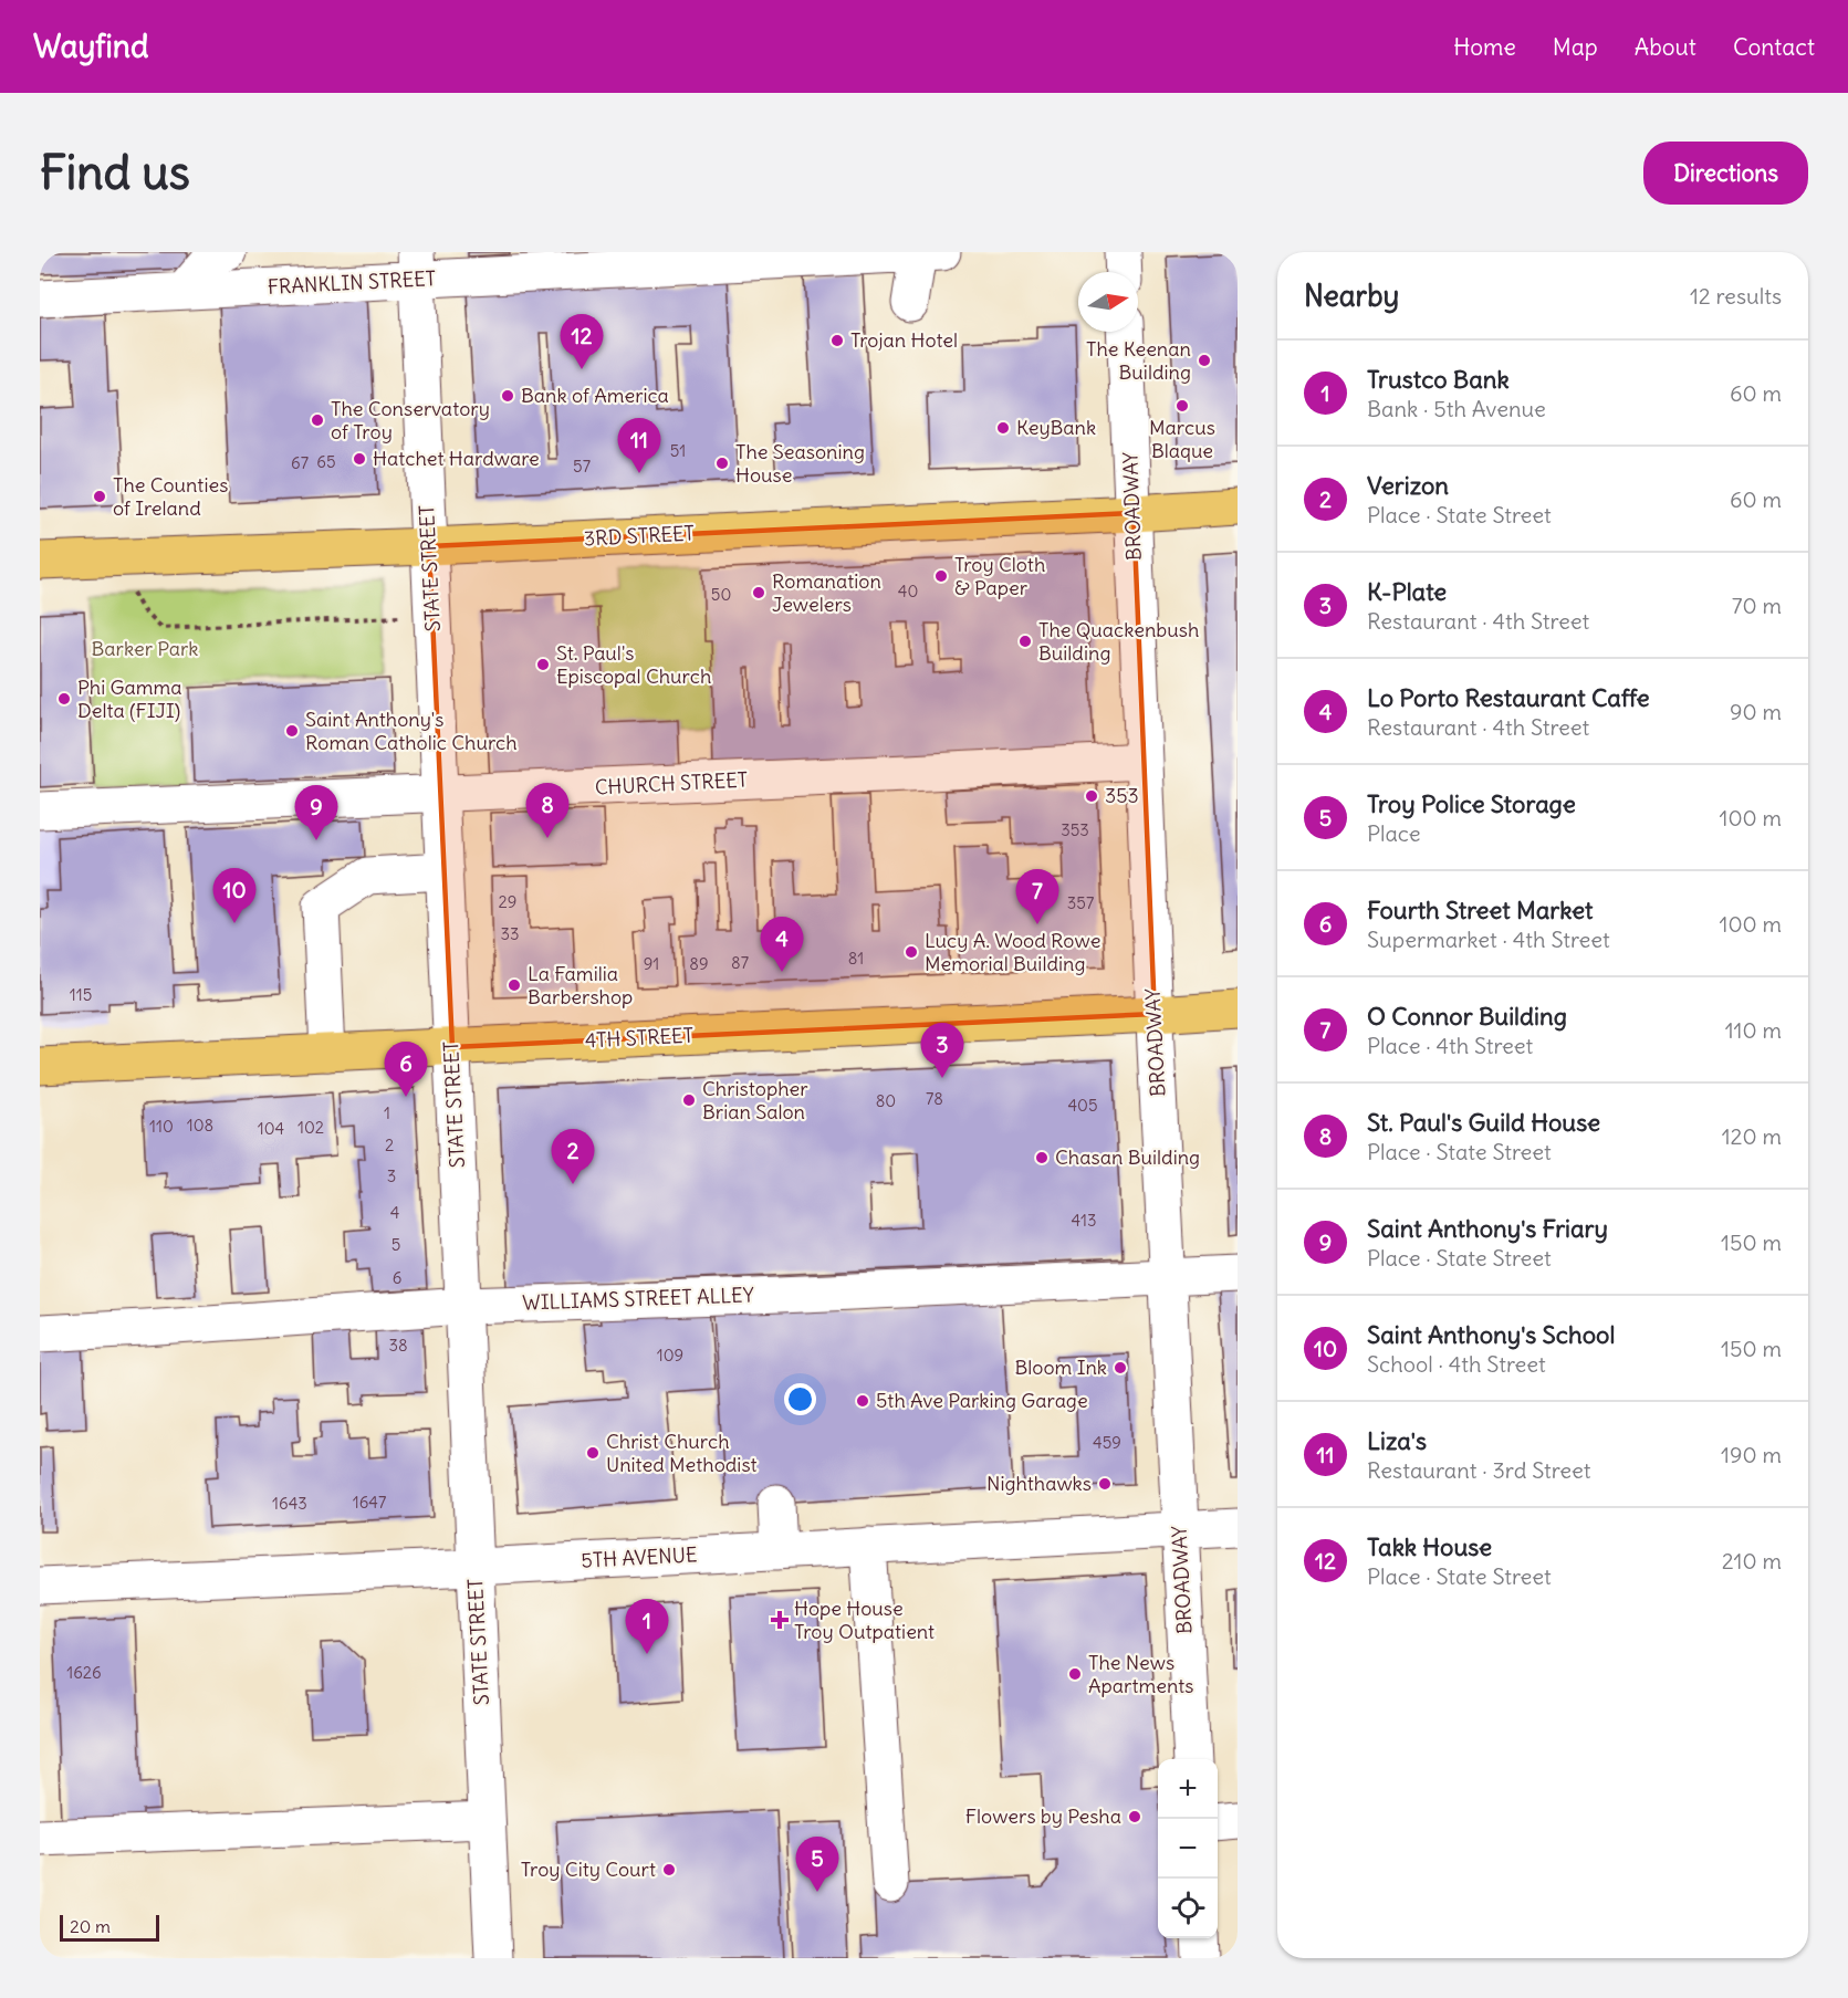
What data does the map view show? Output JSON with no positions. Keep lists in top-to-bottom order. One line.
{"streets":{"main road":["3RD STREET","4TH STREET"],"street":["FRANKLIN STREET","BROADWAY","STATE STREET","CHURCH STREET","WILLIAMS STREET ALLEY","5TH AVENUE"]},"crossings":[["FRANKLIN STREET","STATE STREET"],["BROADWAY","3RD STREET"],["BROADWAY","CHURCH STREET"],["BROADWAY","4TH STREET"],["BROADWAY","WILLIAMS STREET ALLEY"],["BROADWAY","5TH AVENUE"],["3RD STREET","STATE STREET"],["STATE STREET","CHURCH STREET"],["STATE STREET","4TH STREET"],["STATE STREET","WILLIAMS STREET ALLEY"],["STATE STREET","5TH AVENUE"]],"parks":["Barker Park"],"places":{"other":["Trojan Hotel","The Keenan Building","Bank of America","Marcus Blaque","The Conservatory of Troy","KeyBank","Hatchet Hardware","The Seasoning House","The Counties of Ireland","Troy Cloth & Paper","Romanation Jewelers","The Quackenbush Building","St. Paul's Episcopal Church","Phi Gamma Delta (FIJI)","Saint Anthony's Roman Catholic Church","353","Lucy A. Wood Rowe Memorial Building","La Familia Barbershop","Christopher Brian Salon","Chasan Building","Bloom Ink","5th Ave Parking Garage","Christ Church United Methodist","Nighthawks","The News Apartments","Flowers by Pesha","Troy City Court"],"health":["Hope House Troy Outpatient"]},"house_numbers":["51","65","67","57","40","50","353","29","357","33","81","87","91","89","115","78","80","405","1","108","110","102","104","2","3","4","413","5","6","38","109","459","1647","1643","1626"],"scale_bar":"20 m","north":"right","page":{"header":"Wayfind","nav":["Home","Map","About","Contact"],"buttons":"Directions","title":"Find us","heading":["Nearby","12 results"],"pins":["12","11","8","9","10","7","4","3","6","2","1","5"],"list":[{"mark":"1","name":"Trustco Bank","note":"Bank · 5th Avenue","value":"60 m"},{"mark":"2","name":"Verizon","note":"Place · State Street","value":"60 m"},{"mark":"3","name":"K-Plate","note":"Restaurant · 4th Street","value":"70 m"},{"mark":"4","name":"Lo Porto Restaurant Caffe","note":"Restaurant · 4th Street","value":"90 m"},{"mark":"5","name":"Troy Police Storage","note":"Place","value":"100 m"},{"mark":"6","name":"Fourth Street Market","note":"Supermarket · 4th Street","value":"100 m"},{"mark":"7","name":"O Connor Building","note":"Place · 4th Street","value":"110 m"},{"mark":"8","name":"St. Paul's Guild House","note":"Place · State Street","value":"120 m"},{"mark":"9","name":"Saint Anthony's Friary","note":"Place · State Street","value":"150 m"},{"mark":"10","name":"Saint Anthony's School","note":"School · 4th Street","value":"150 m"},{"mark":"11","name":"Liza's","note":"Restaurant · 3rd Street","value":"190 m"},{"mark":"12","name":"Takk House","note":"Place · State Street","value":"210 m"}],"map_buttons":["+","−"],"scale":"20 m"}}
